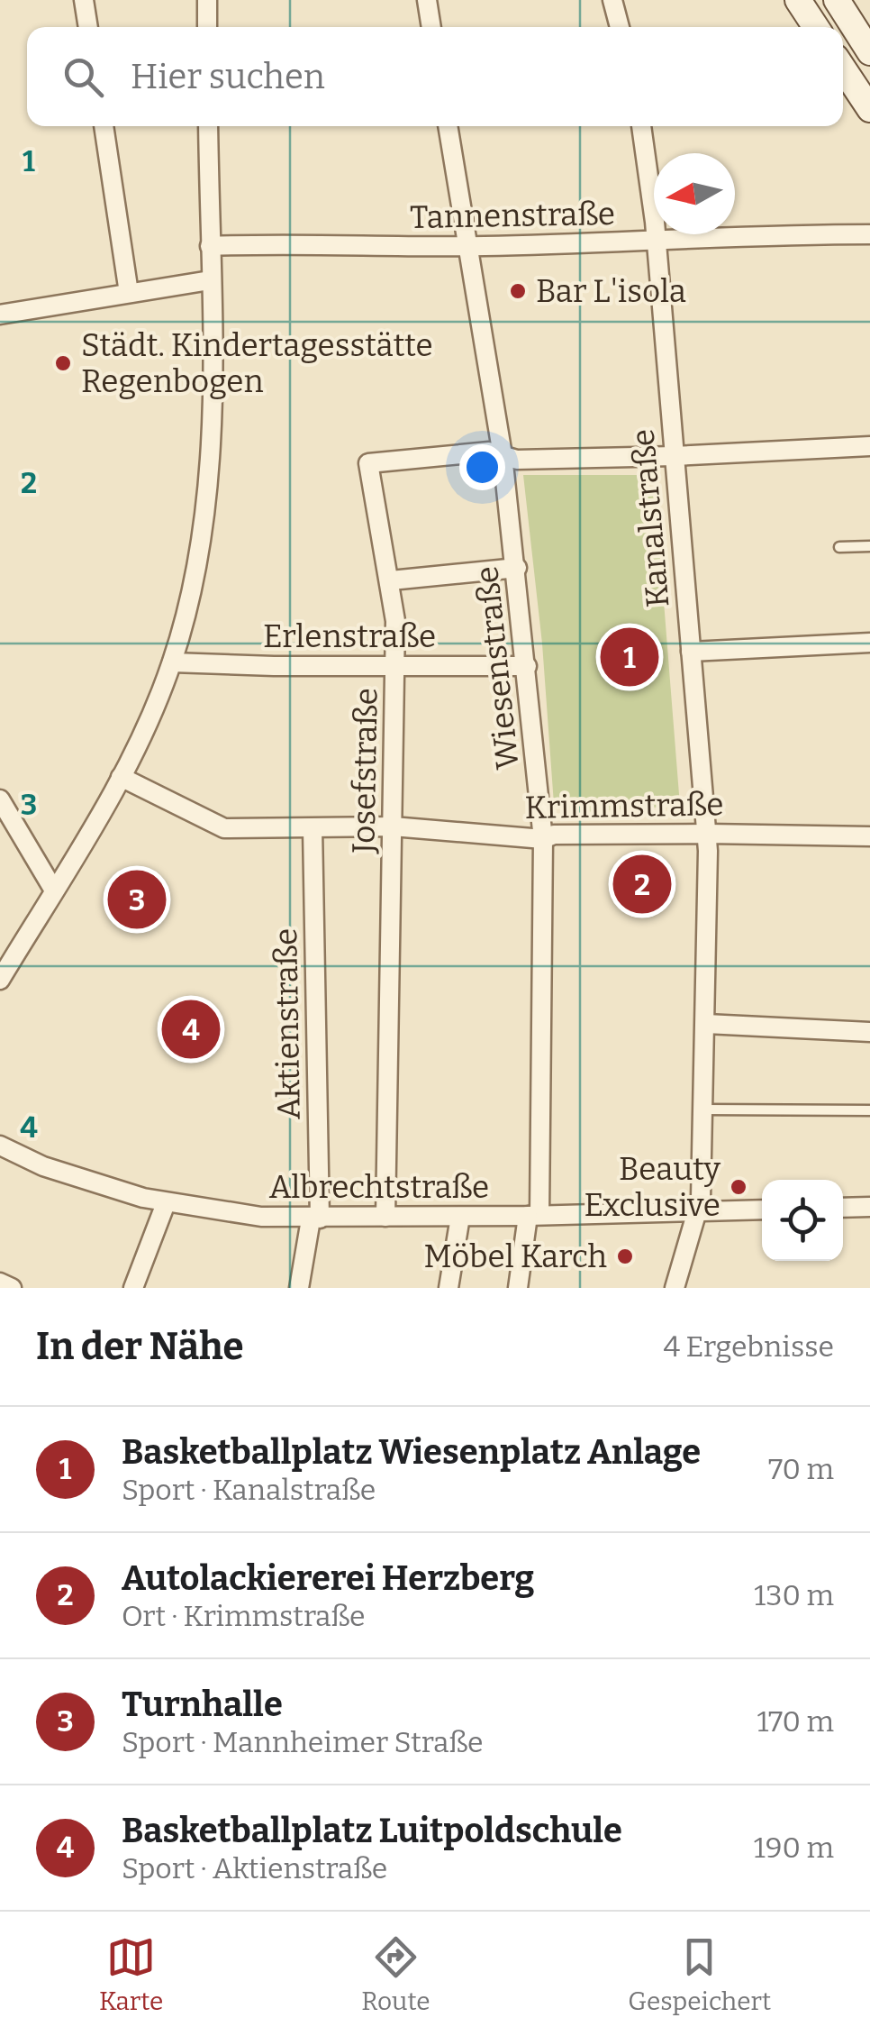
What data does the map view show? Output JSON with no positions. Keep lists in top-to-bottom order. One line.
{"streets":{"street":["Tannenstraße","Kanalstraße","Erlenstraße","Wiesenstraße","Josefstraße","Krimmstraße","Aktienstraße","Albrechtstraße"]},"crossings":[["Tannenstraße","Kanalstraße"],["Tannenstraße","Wiesenstraße"],["Kanalstraße","Krimmstraße"],["Kanalstraße","Albrechtstraße"],["Erlenstraße","Wiesenstraße"],["Erlenstraße","Josefstraße"],["Wiesenstraße","Josefstraße"],["Wiesenstraße","Krimmstraße"],["Wiesenstraße","Albrechtstraße"],["Josefstraße","Krimmstraße"],["Josefstraße","Albrechtstraße"],["Krimmstraße","Aktienstraße"],["Aktienstraße","Albrechtstraße"]],"places":["Bar L'isola","Städt. Kindertagesstätte Regenbogen","Beauty Exclusive","Möbel Karch"],"north":"left","page":{"search":"Hier suchen","pins":["1","2","3","4"],"heading":["In der Nähe","4 Ergebnisse"],"list":[{"mark":"1","name":"Basketballplatz Wiesenplatz Anlage","note":"Sport · Kanalstraße","value":"70 m"},{"mark":"2","name":"Autolackiererei Herzberg","note":"Ort · Krimmstraße","value":"130 m"},{"mark":"3","name":"Turnhalle","note":"Sport · Mannheimer Straße","value":"170 m"},{"mark":"4","name":"Basketballplatz Luitpoldschule","note":"Sport · Aktienstraße","value":"190 m"}],"nav":["Karte","Route","Gespeichert"]},"grid":{"rows":["1","2","3","4"]}}
